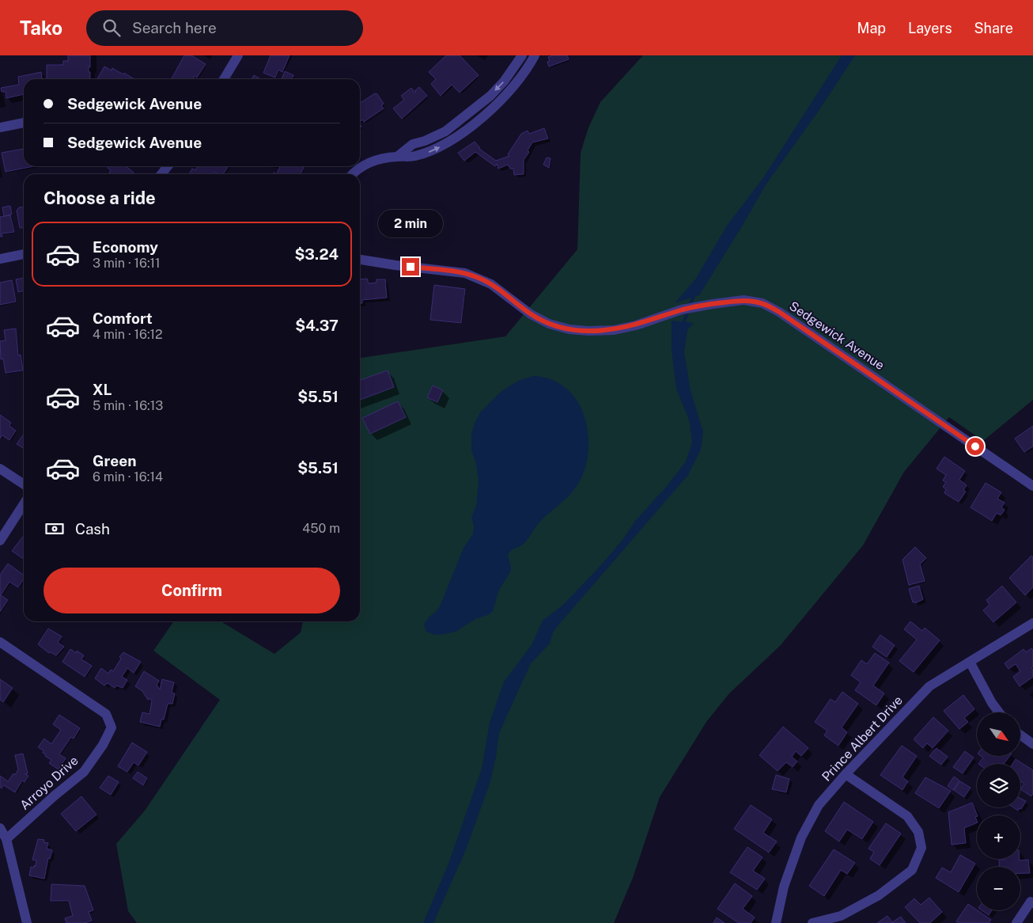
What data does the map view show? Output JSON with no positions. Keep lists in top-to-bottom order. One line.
{"streets":{"street":["Sedgewick Avenue","Prince Albert Drive","Arroyo Drive"]},"north":"bottom right","page":{"header":"Tako","search":"Search here","nav":["Map","Layers","Share"],"banner":["Sedgewick Avenue","Sedgewick Avenue"],"heading":"Choose a ride","bubble":"2 min","list":[{"name":"Economy","note":"3 min · 16:11","value":"$3.24"},{"name":"Comfort","note":"4 min · 16:12","value":"$4.37"},{"name":"XL","note":"5 min · 16:13","value":"$5.51"},{"name":"Green","note":"6 min · 16:14","value":"$5.51"}],"pay":["Cash","450 m"],"buttons":"Confirm","map_buttons":["+","−"]}}
